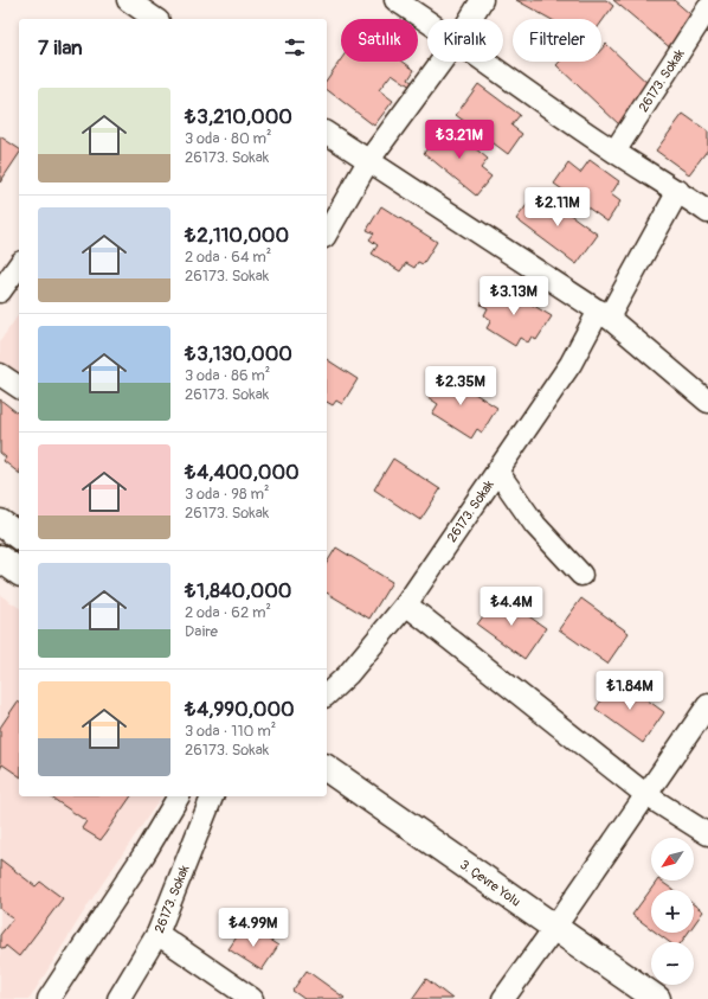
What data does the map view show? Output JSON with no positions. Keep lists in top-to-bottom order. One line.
{"streets":{"main road":["3. Çevre Yolu"],"street":["26173. Sokak"]},"north":"bottom left","page":{"chip":["Satılık","Kiralık","Filtreler"],"heading":"7 ilan","list":[{"name":"₺3,210,000","note":"3 oda · 80 m² · 26173. Sokak"},{"name":"₺2,110,000","note":"2 oda · 64 m² · 26173. Sokak"},{"name":"₺3,130,000","note":"3 oda · 86 m² · 26173. Sokak"},{"name":"₺4,400,000","note":"3 oda · 98 m² · 26173. Sokak"},{"name":"₺1,840,000","note":"2 oda · 62 m² · Daire"},{"name":"₺4,990,000","note":"3 oda · 110 m² · 26173. Sokak"}],"price":["₺3.21M","₺2.11M","₺3.13M","₺2.35M","₺4.4M","₺1.84M","₺4.99M"],"map_buttons":["+","−"]}}
